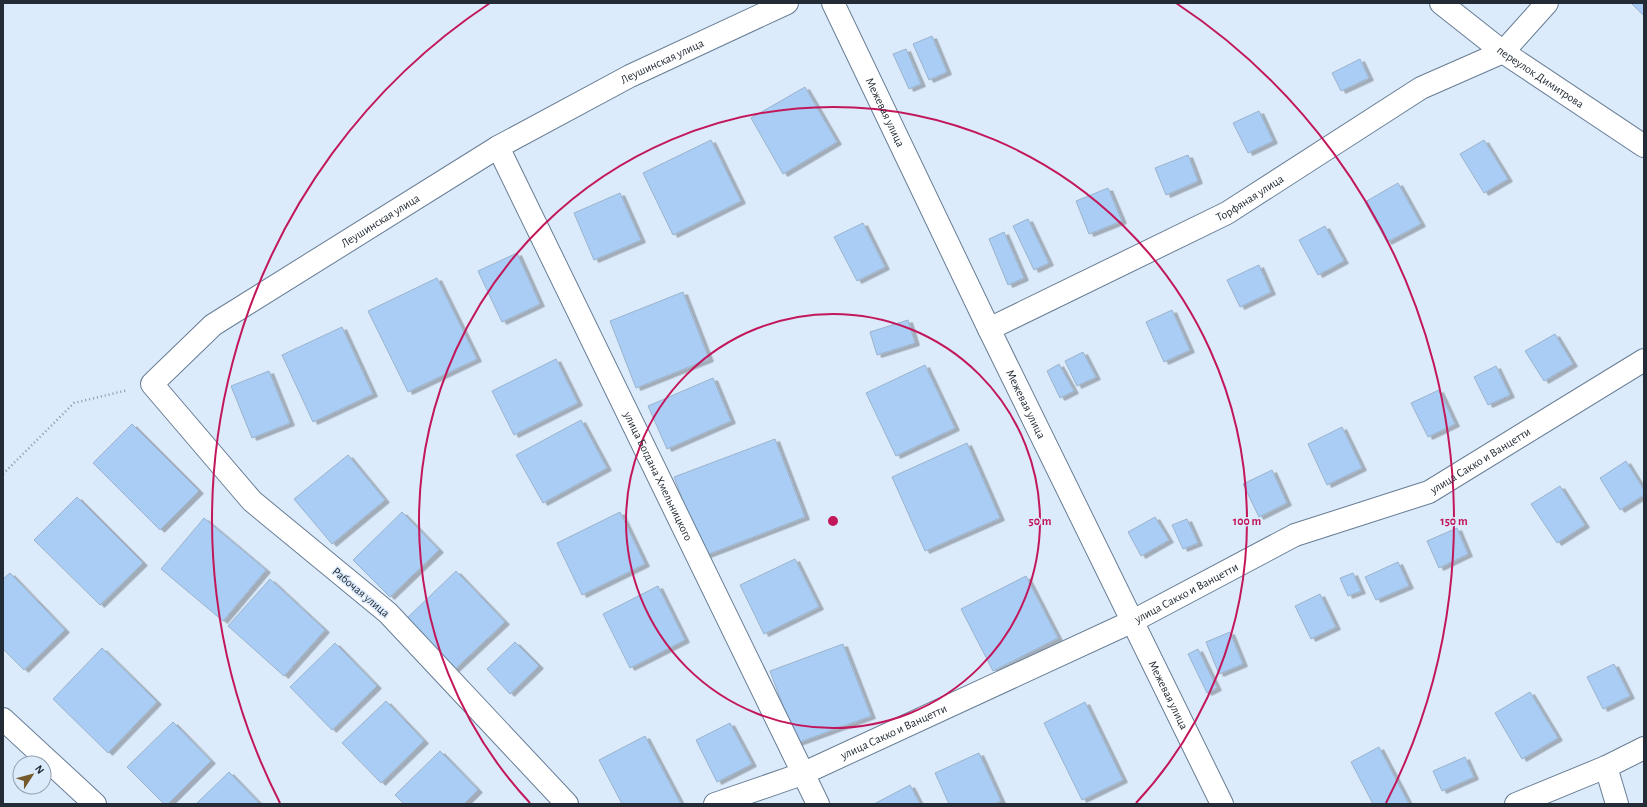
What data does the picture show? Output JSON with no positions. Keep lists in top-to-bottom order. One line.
{"streets":{"street":["Леушинская улица","переулок Димитрова","Межевая улица","Торфяная улица","улица Сакко и Ванцетти","улица Богдана Хмельницкого","Рабочая улица"]},"crossings":[["Леушинская улица","улица Богдана Хмельницкого"],["Леушинская улица","Рабочая улица"],["переулок Димитрова","Торфяная улица"],["Межевая улица","Торфяная улица"],["Межевая улица","улица Сакко и Ванцетти"],["улица Сакко и Ванцетти","улица Богдана Хмельницкого"]],"north":"top right","rings":["50 m","100 m","150 m"]}
